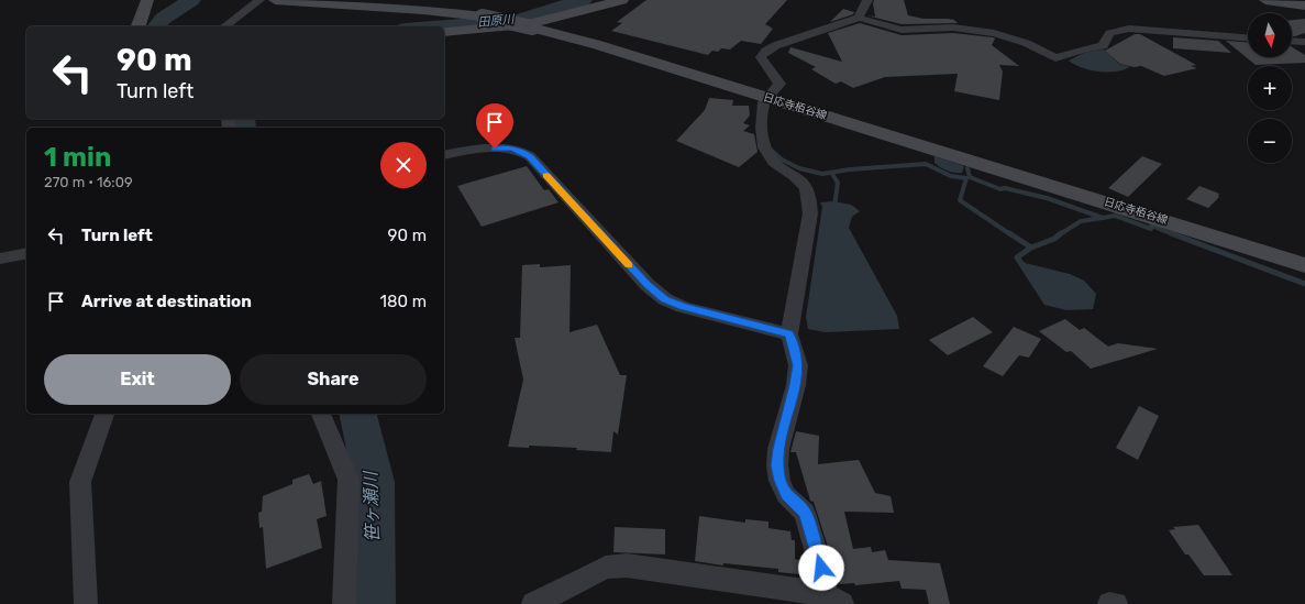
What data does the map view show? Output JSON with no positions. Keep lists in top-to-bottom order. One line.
{"streets":{"main road":["日応寺栢谷線"]},"water":["田原川","笹ヶ瀬川"],"north":"bottom","page":{"map_buttons":["+","−"],"turn":["90 m","Turn left"],"heading":["1 min","270 m · 16:09"],"list":[{"name":"Turn left","value":"90 m"},{"name":"Arrive at destination","value":"180 m"}],"buttons":["Exit","Share"]}}
